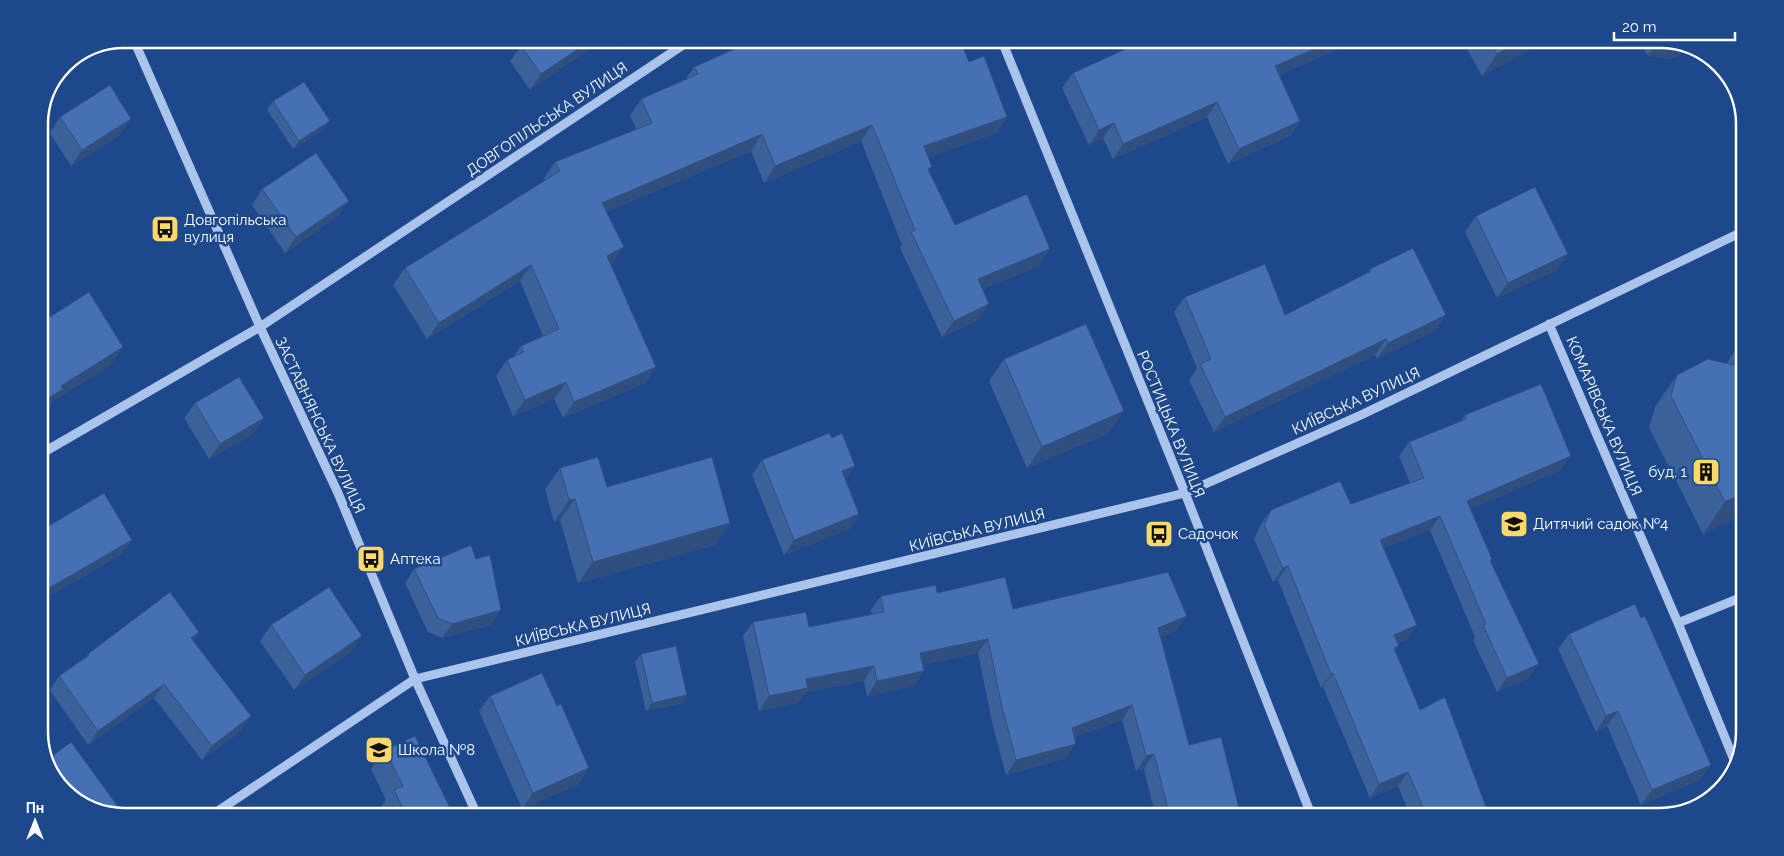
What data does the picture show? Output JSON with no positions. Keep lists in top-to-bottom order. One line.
{"streets":{"street":["ДОВГОПІЛЬСЬКА ВУЛИЦЯ","КИЇВСЬКА ВУЛИЦЯ","КОМАРІВСЬКА ВУЛИЦЯ","РОСТИЦЬКА ВУЛИЦЯ","ЗАСТАВНЯНСЬКА ВУЛИЦЯ"]},"crossings":[["ДОВГОПІЛЬСЬКА ВУЛИЦЯ","ЗАСТАВНЯНСЬКА ВУЛИЦЯ"],["КИЇВСЬКА ВУЛИЦЯ","КОМАРІВСЬКА ВУЛИЦЯ"],["КИЇВСЬКА ВУЛИЦЯ","РОСТИЦЬКА ВУЛИЦЯ"],["КИЇВСЬКА ВУЛИЦЯ","ЗАСТАВНЯНСЬКА ВУЛИЦЯ"]],"places":{"bus stop":["Довгопільська вулиця","Садочок","Аптека"],"building":["буд. 1"],"school or university":["Дитячий садок №4","Школа №8"]},"scale_bar":"20 m","north":"top"}
